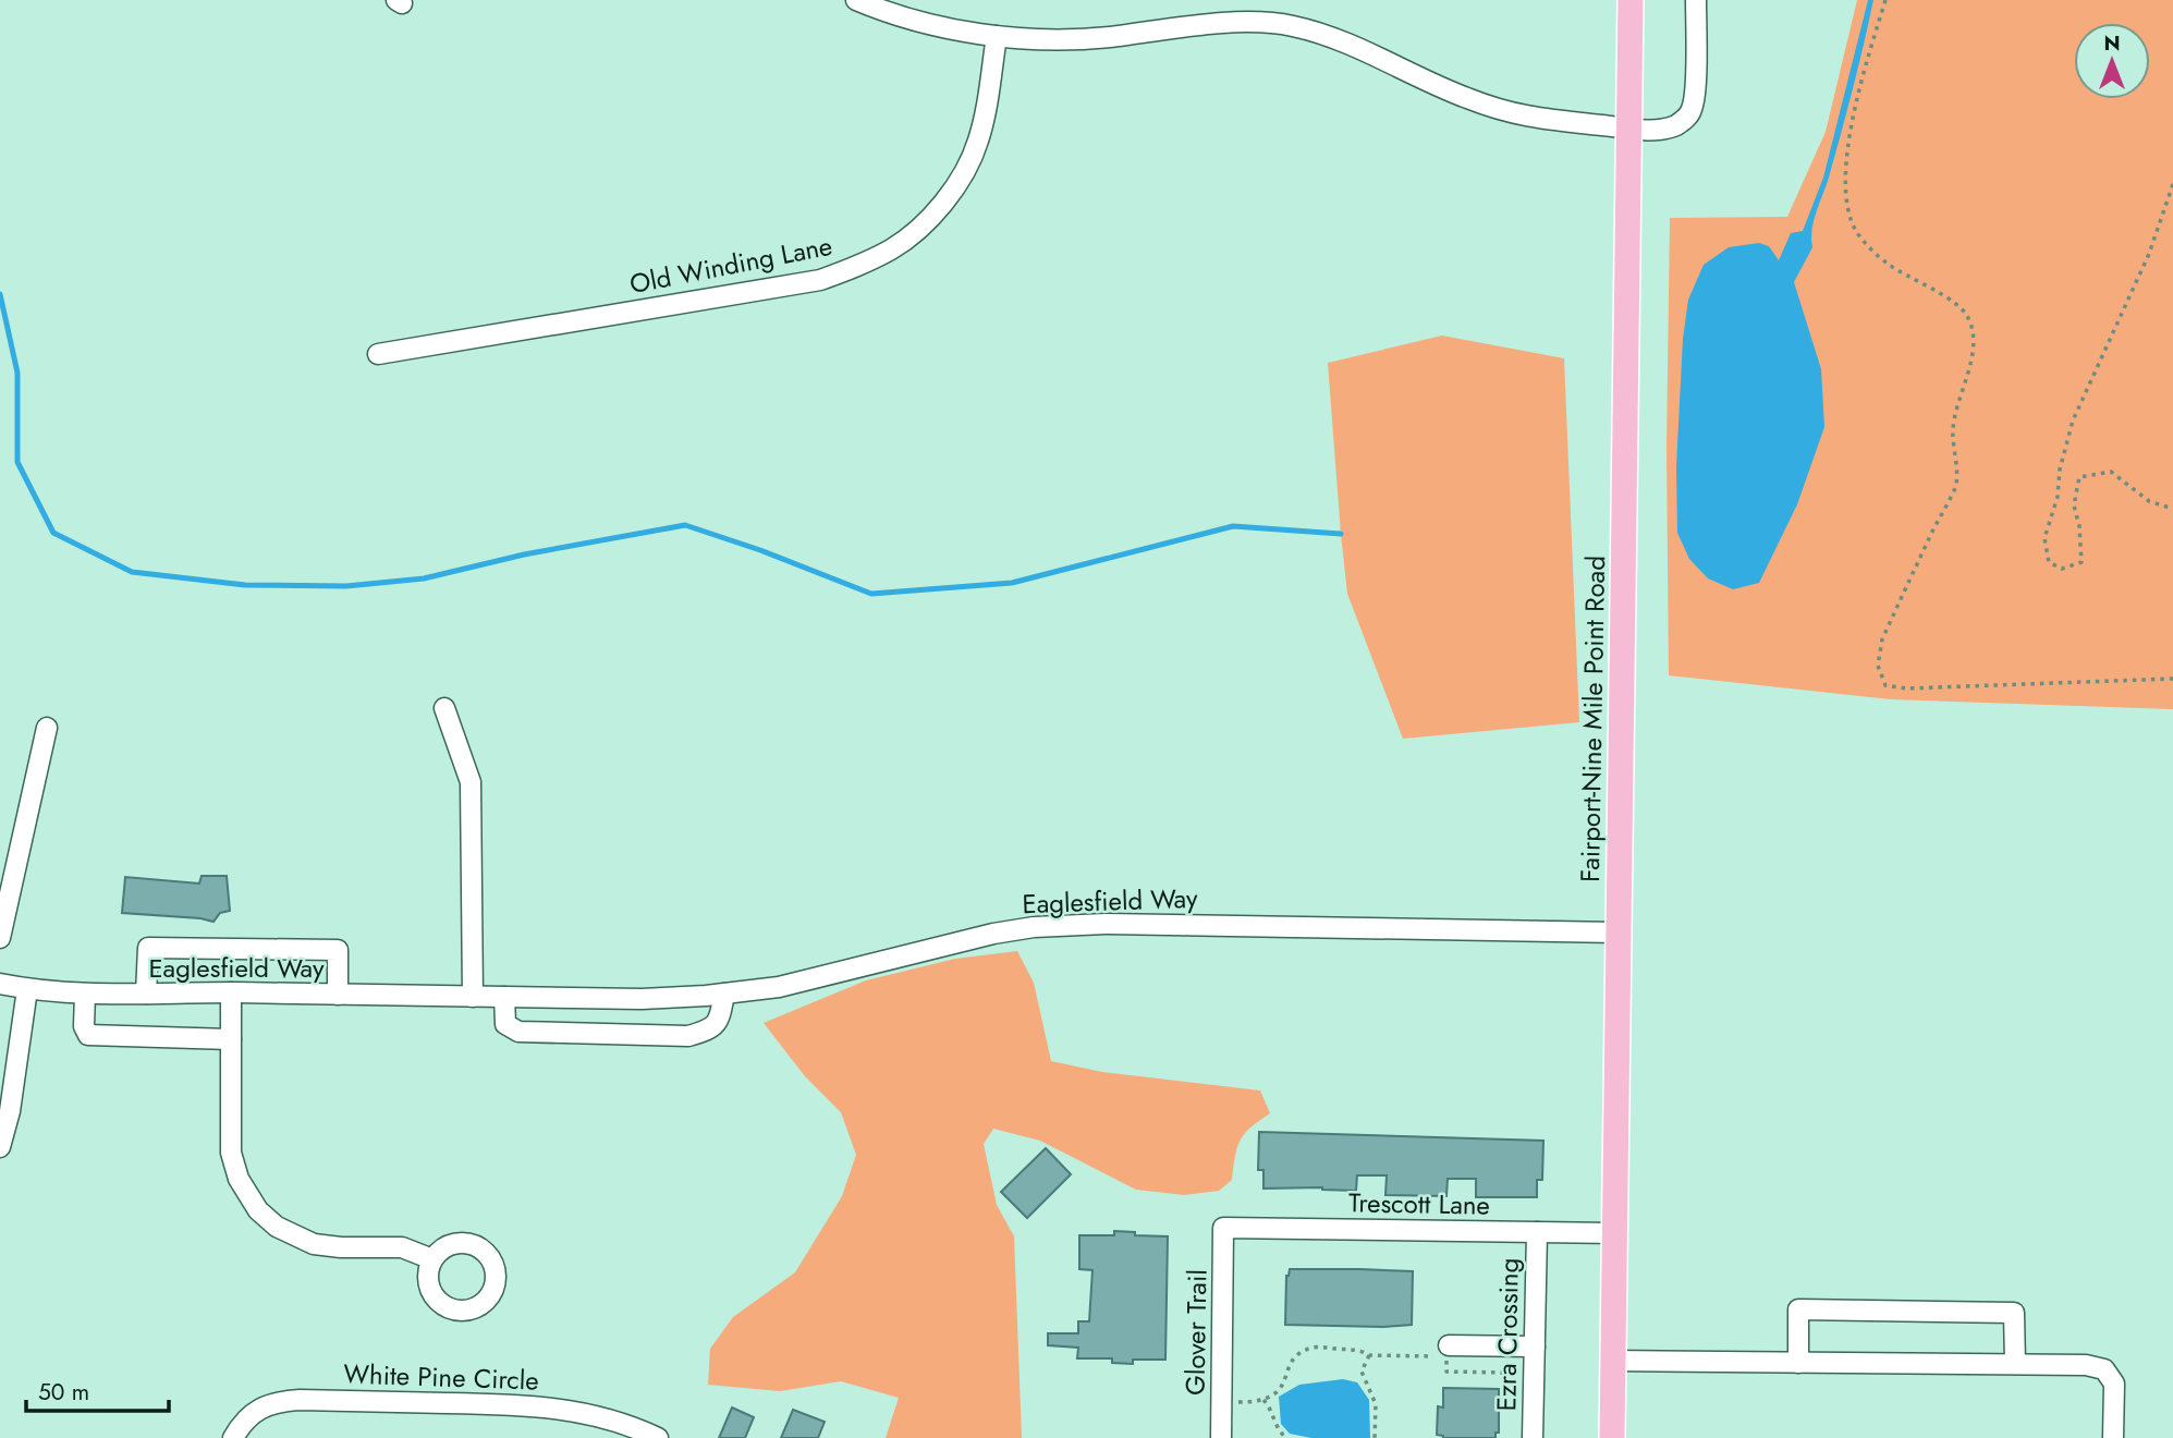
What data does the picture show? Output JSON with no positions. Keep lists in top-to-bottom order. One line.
{"streets":{"main road":["Fairport-Nine Mile Point Road"],"street":["Old Winding Lane","Eaglesfield Way","Trescott Lane","Glover Trail","Ezra Crossing","White Pine Circle"]},"crossings":[["Fairport-Nine Mile Point Road","Eaglesfield Way"],["Fairport-Nine Mile Point Road","Trescott Lane"],["Trescott Lane","Glover Trail"],["Trescott Lane","Ezra Crossing"]],"scale_bar":"50 m","north":"top"}
